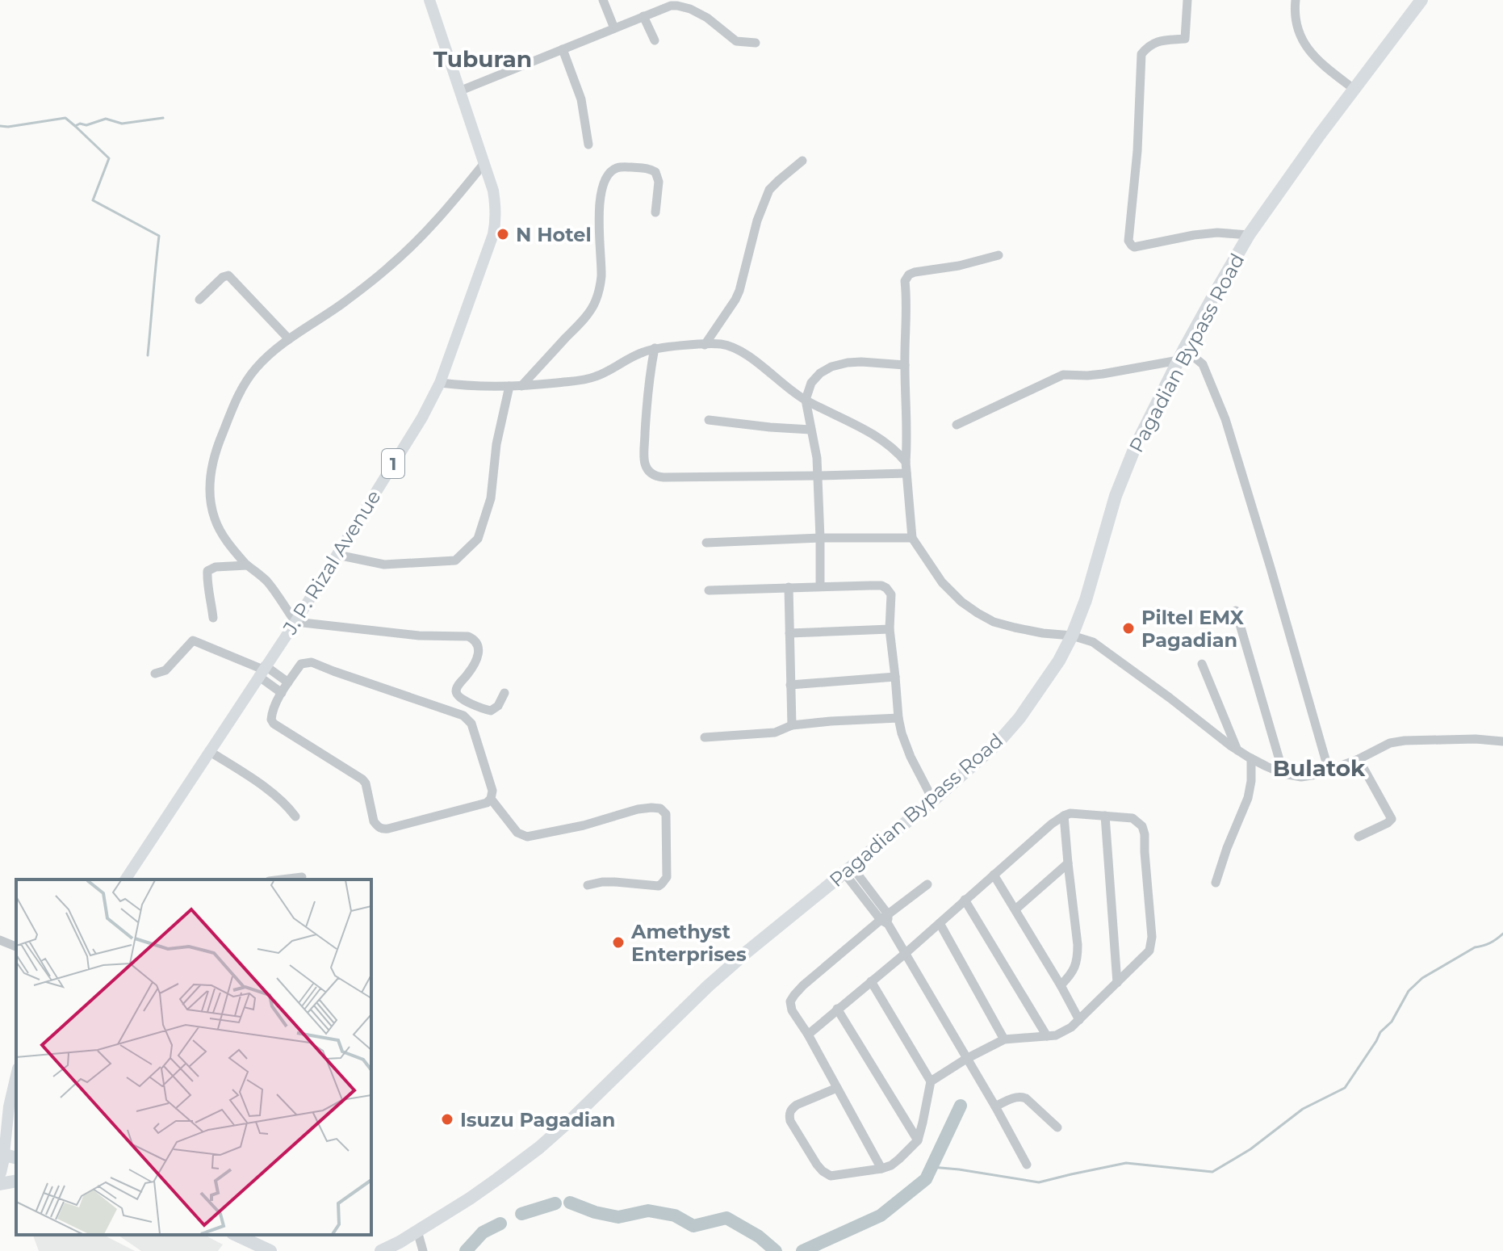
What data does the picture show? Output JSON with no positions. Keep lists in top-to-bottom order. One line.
{"streets":{"highway":["Pagadian Bypass Road"],"main road":["1","J. P. Rizal Avenue"]},"districts":["Tuburan","Bulatok"],"places":["N Hotel","Piltel EMX Pagadian","Amethyst Enterprises","Isuzu Pagadian"]}
